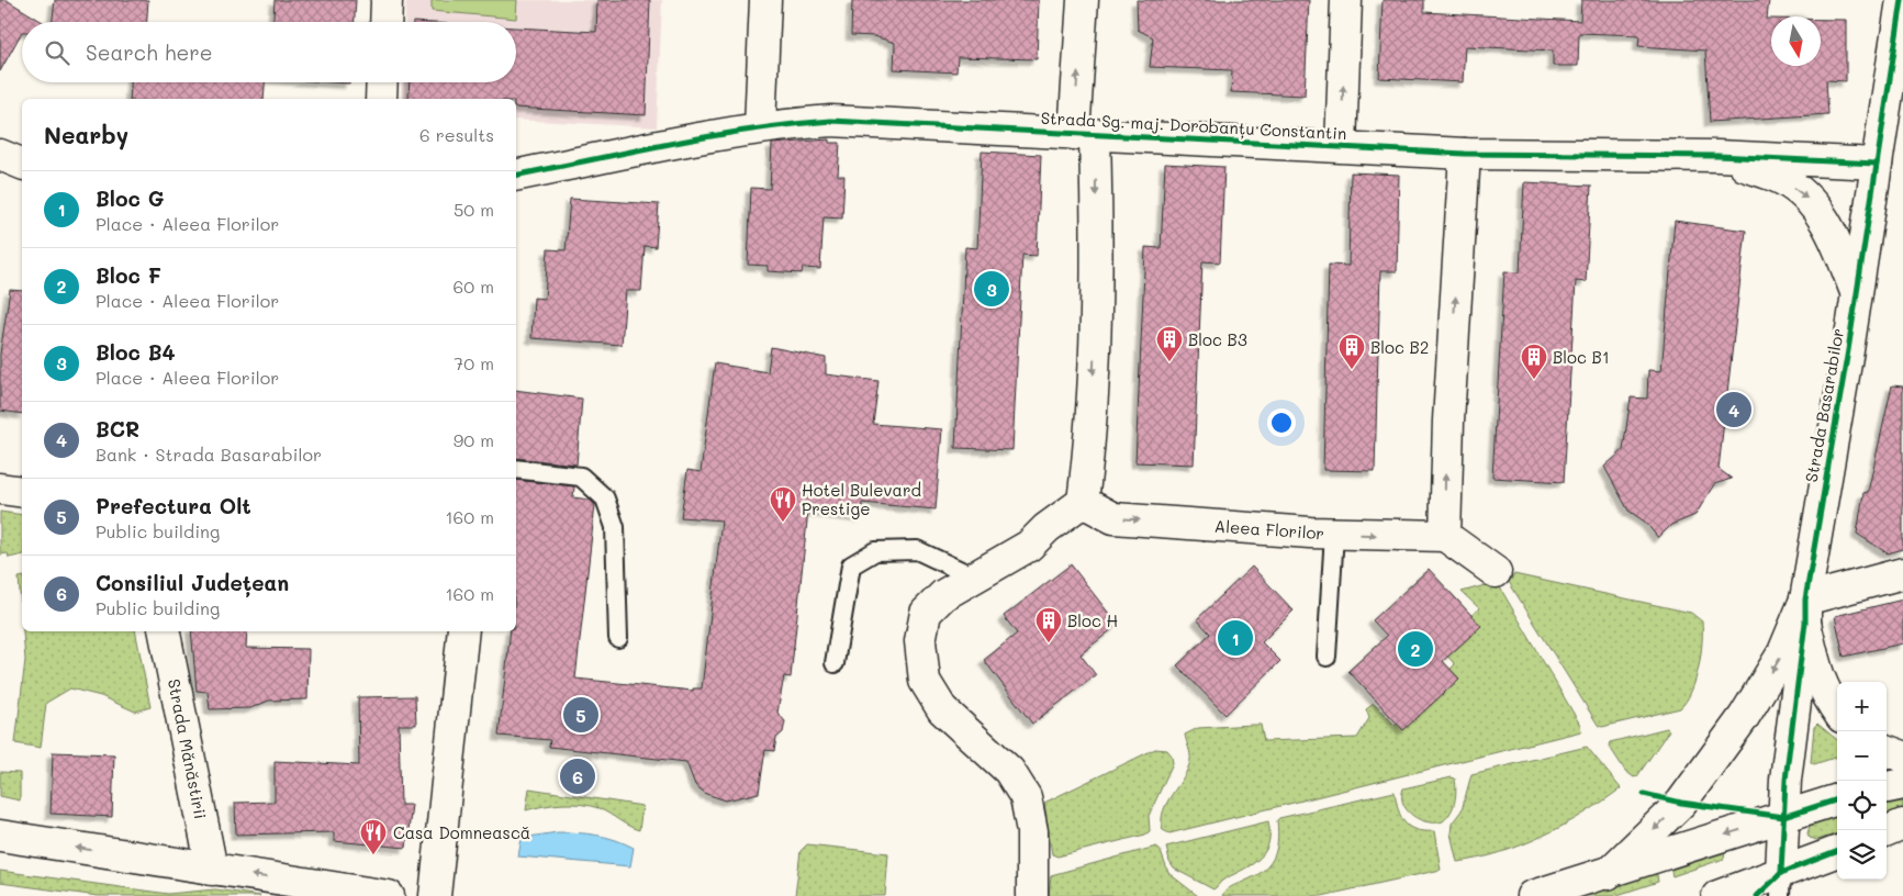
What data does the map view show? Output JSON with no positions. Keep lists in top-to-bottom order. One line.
{"streets":{"street":["Strada Sg. maj. Dorobanțu Constantin","Strada Basarabilor","Aleea Florilor","Strada Mănăstirii"]},"crossings":[["Strada Sg. maj. Dorobanțu Constantin","Strada Basarabilor"]],"one_way":["Aleea Florilor"],"places":{"building":["Bloc B3","Bloc B2","Bloc B1","Bloc H"],"restaurant":["Hotel Bulevard Prestige","Casa Domnească"]},"north":"bottom","page":{"search":"Search here","heading":["Nearby","6 results"],"list":[{"mark":"1","name":"Bloc G","note":"Place · Aleea Florilor","value":"50 m"},{"mark":"2","name":"Bloc F","note":"Place · Aleea Florilor","value":"60 m"},{"mark":"3","name":"Bloc B4","note":"Place · Aleea Florilor","value":"70 m"},{"mark":"4","name":"BCR","note":"Bank · Strada Basarabilor","value":"90 m"},{"mark":"5","name":"Prefectura Olt","note":"Public building","value":"160 m"},{"mark":"6","name":"Consiliul Județean","note":"Public building","value":"160 m"}],"pins":["3","4","1","2","5","6"],"map_buttons":["+","−"]}}
